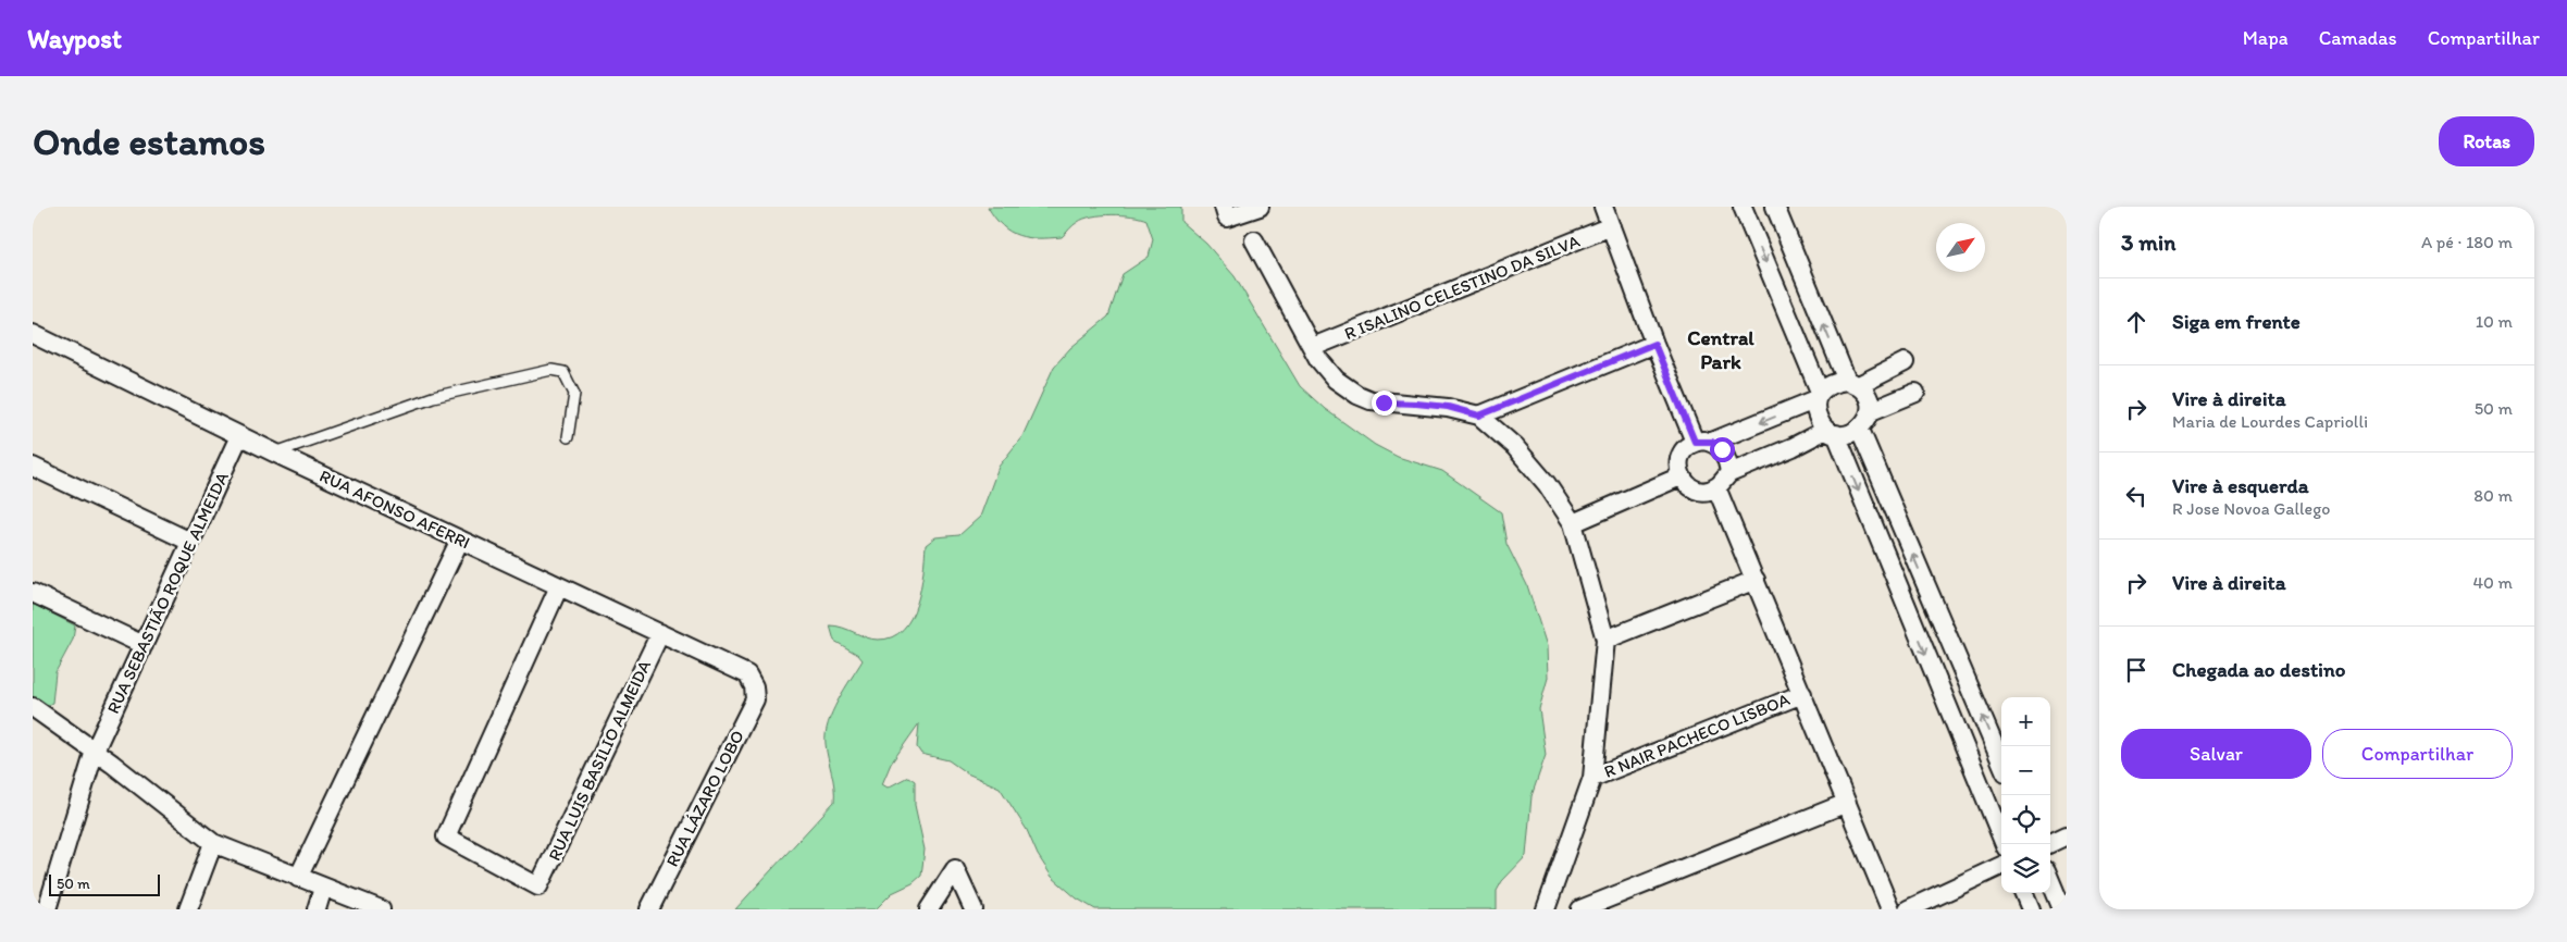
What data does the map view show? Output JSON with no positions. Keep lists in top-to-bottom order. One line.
{"streets":{"street":["R ISALINO CELESTINO DA SILVA","RUA AFONSO AFERRI","RUA SEBASTIÃO ROQUE ALMEIDA","R NAIR PACHECO LISBOA","RUA LUIS BASILIO ALMEIDA","RUA LÁZARO LOBO"]},"crossings":[["RUA AFONSO AFERRI","RUA SEBASTIÃO ROQUE ALMEIDA"],["RUA AFONSO AFERRI","RUA LUIS BASILIO ALMEIDA"],["RUA AFONSO AFERRI","RUA LÁZARO LOBO"]],"districts":["Central Park"],"scale_bar":"50 m","north":"top right","page":{"header":"Waypost","nav":["Mapa","Camadas","Compartilhar"],"buttons":["Rotas",["Salvar","Compartilhar"]],"title":"Onde estamos","heading":["3 min","A pé · 180 m"],"list":[["Siga em frente","10 m"],["Vire à direita","Maria de Lourdes Capriolli","50 m"],["Vire à esquerda","R Jose Novoa Gallego","80 m"],["Vire à direita","40 m"],"Chegada ao destino"],"map_buttons":["+","−"],"scale":"50 m"}}
